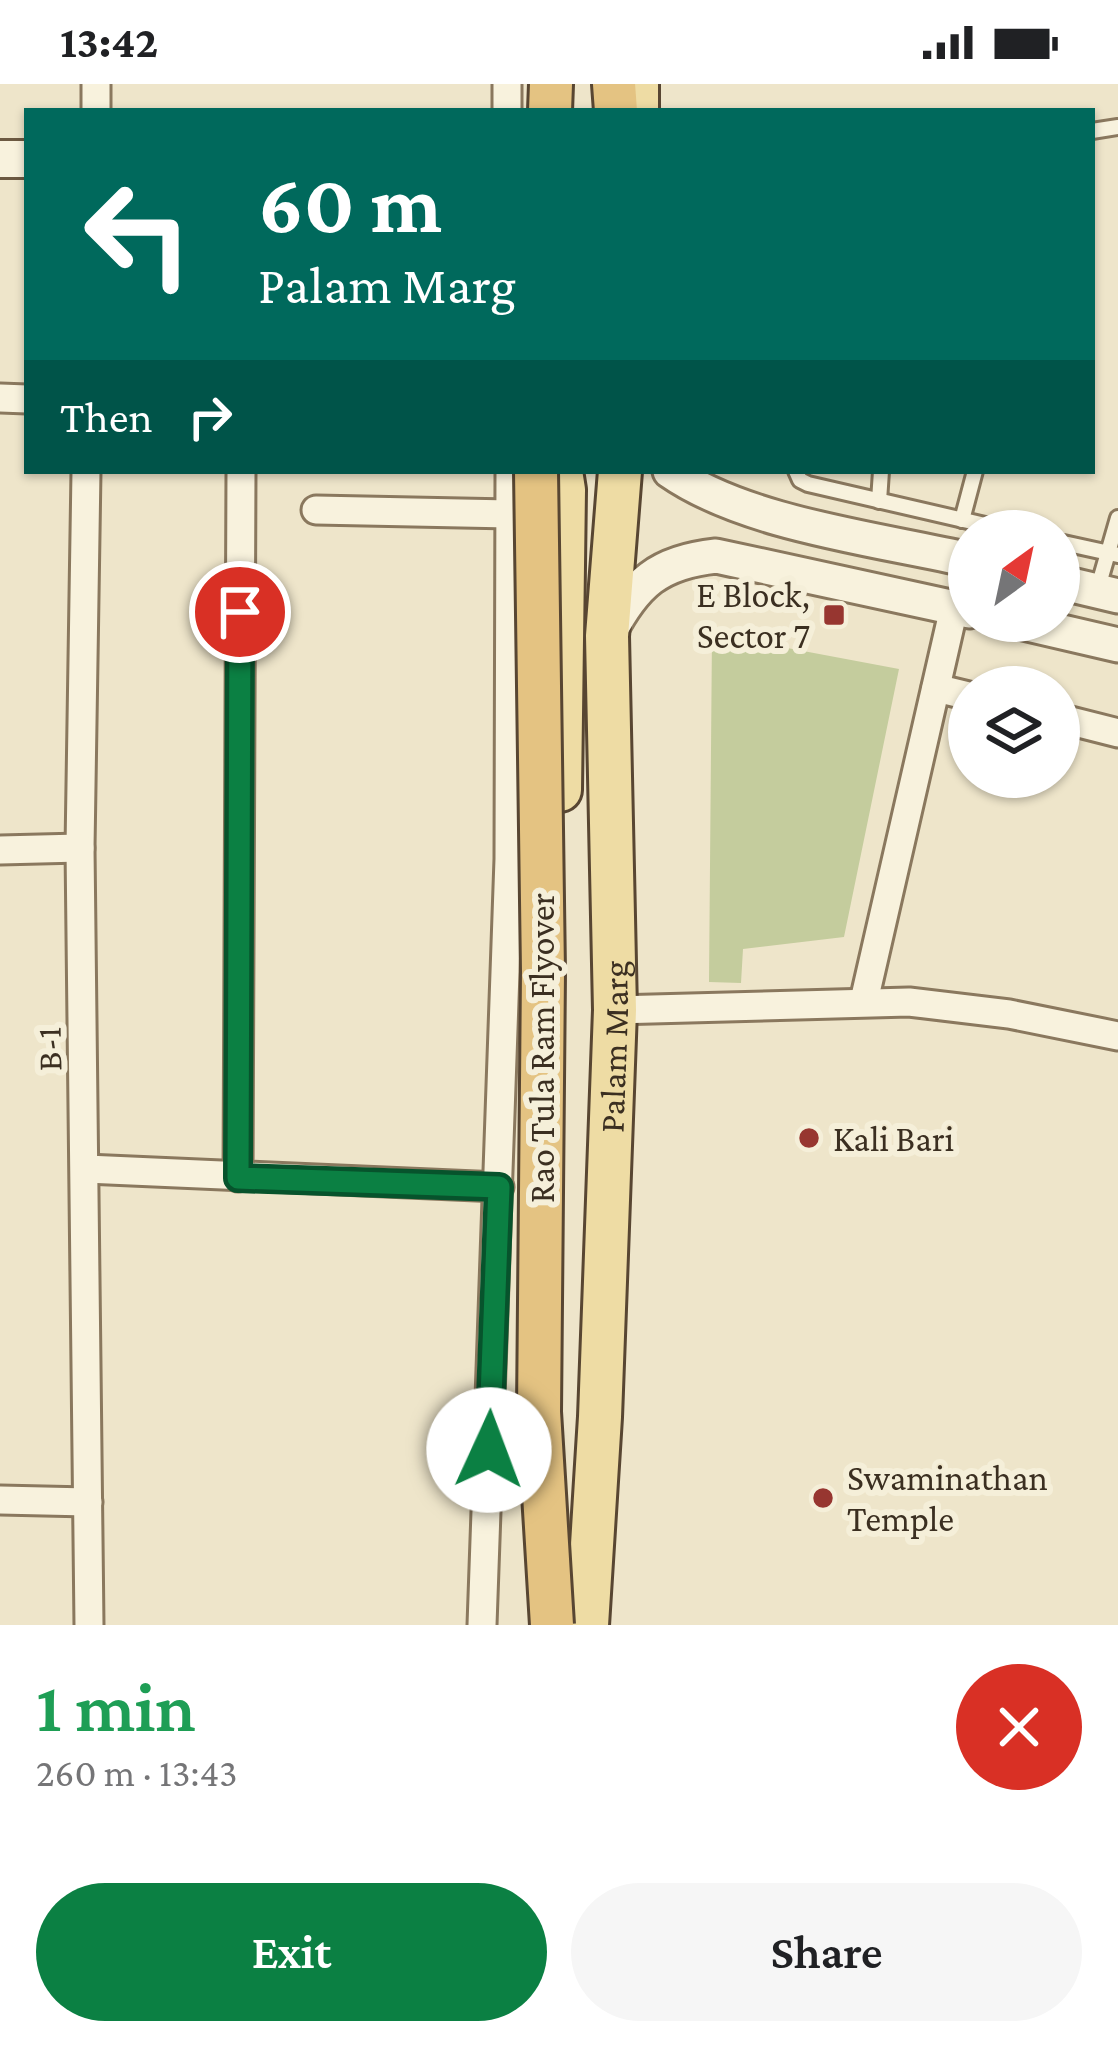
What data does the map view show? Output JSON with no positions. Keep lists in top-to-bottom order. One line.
{"streets":{"highway":["Rao Tula Ram Flyover"],"main road":["Palam Marg"],"street":["B-1"]},"places":{"transit":["E Block, Sector 7"],"other":["Kali Bari","Swaminathan Temple"]},"north":"top right","page":{"status":"13:42","turn":["60 m","Palam Marg"],"then":"Then","heading":["1 min","260 m · 13:43"],"buttons":["Exit","Share"]}}
